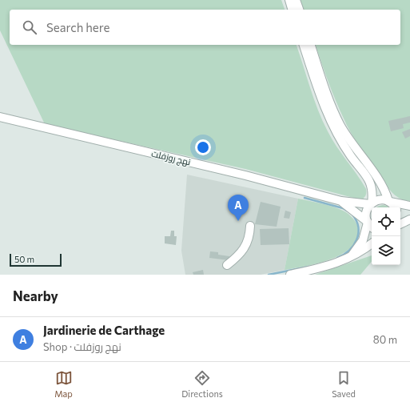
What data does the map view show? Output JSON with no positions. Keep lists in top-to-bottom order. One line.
{"streets":{"street":["نهج روزفلت"]},"scale_bar":"50 m","page":{"search":"Search here","pins":"A","scale":"50 m","heading":"Nearby","list":[{"mark":"A","name":"Jardinerie de Carthage","note":"Shop · نهج روزفلت","value":"80 m"}],"nav":["Map","Directions","Saved"]}}
